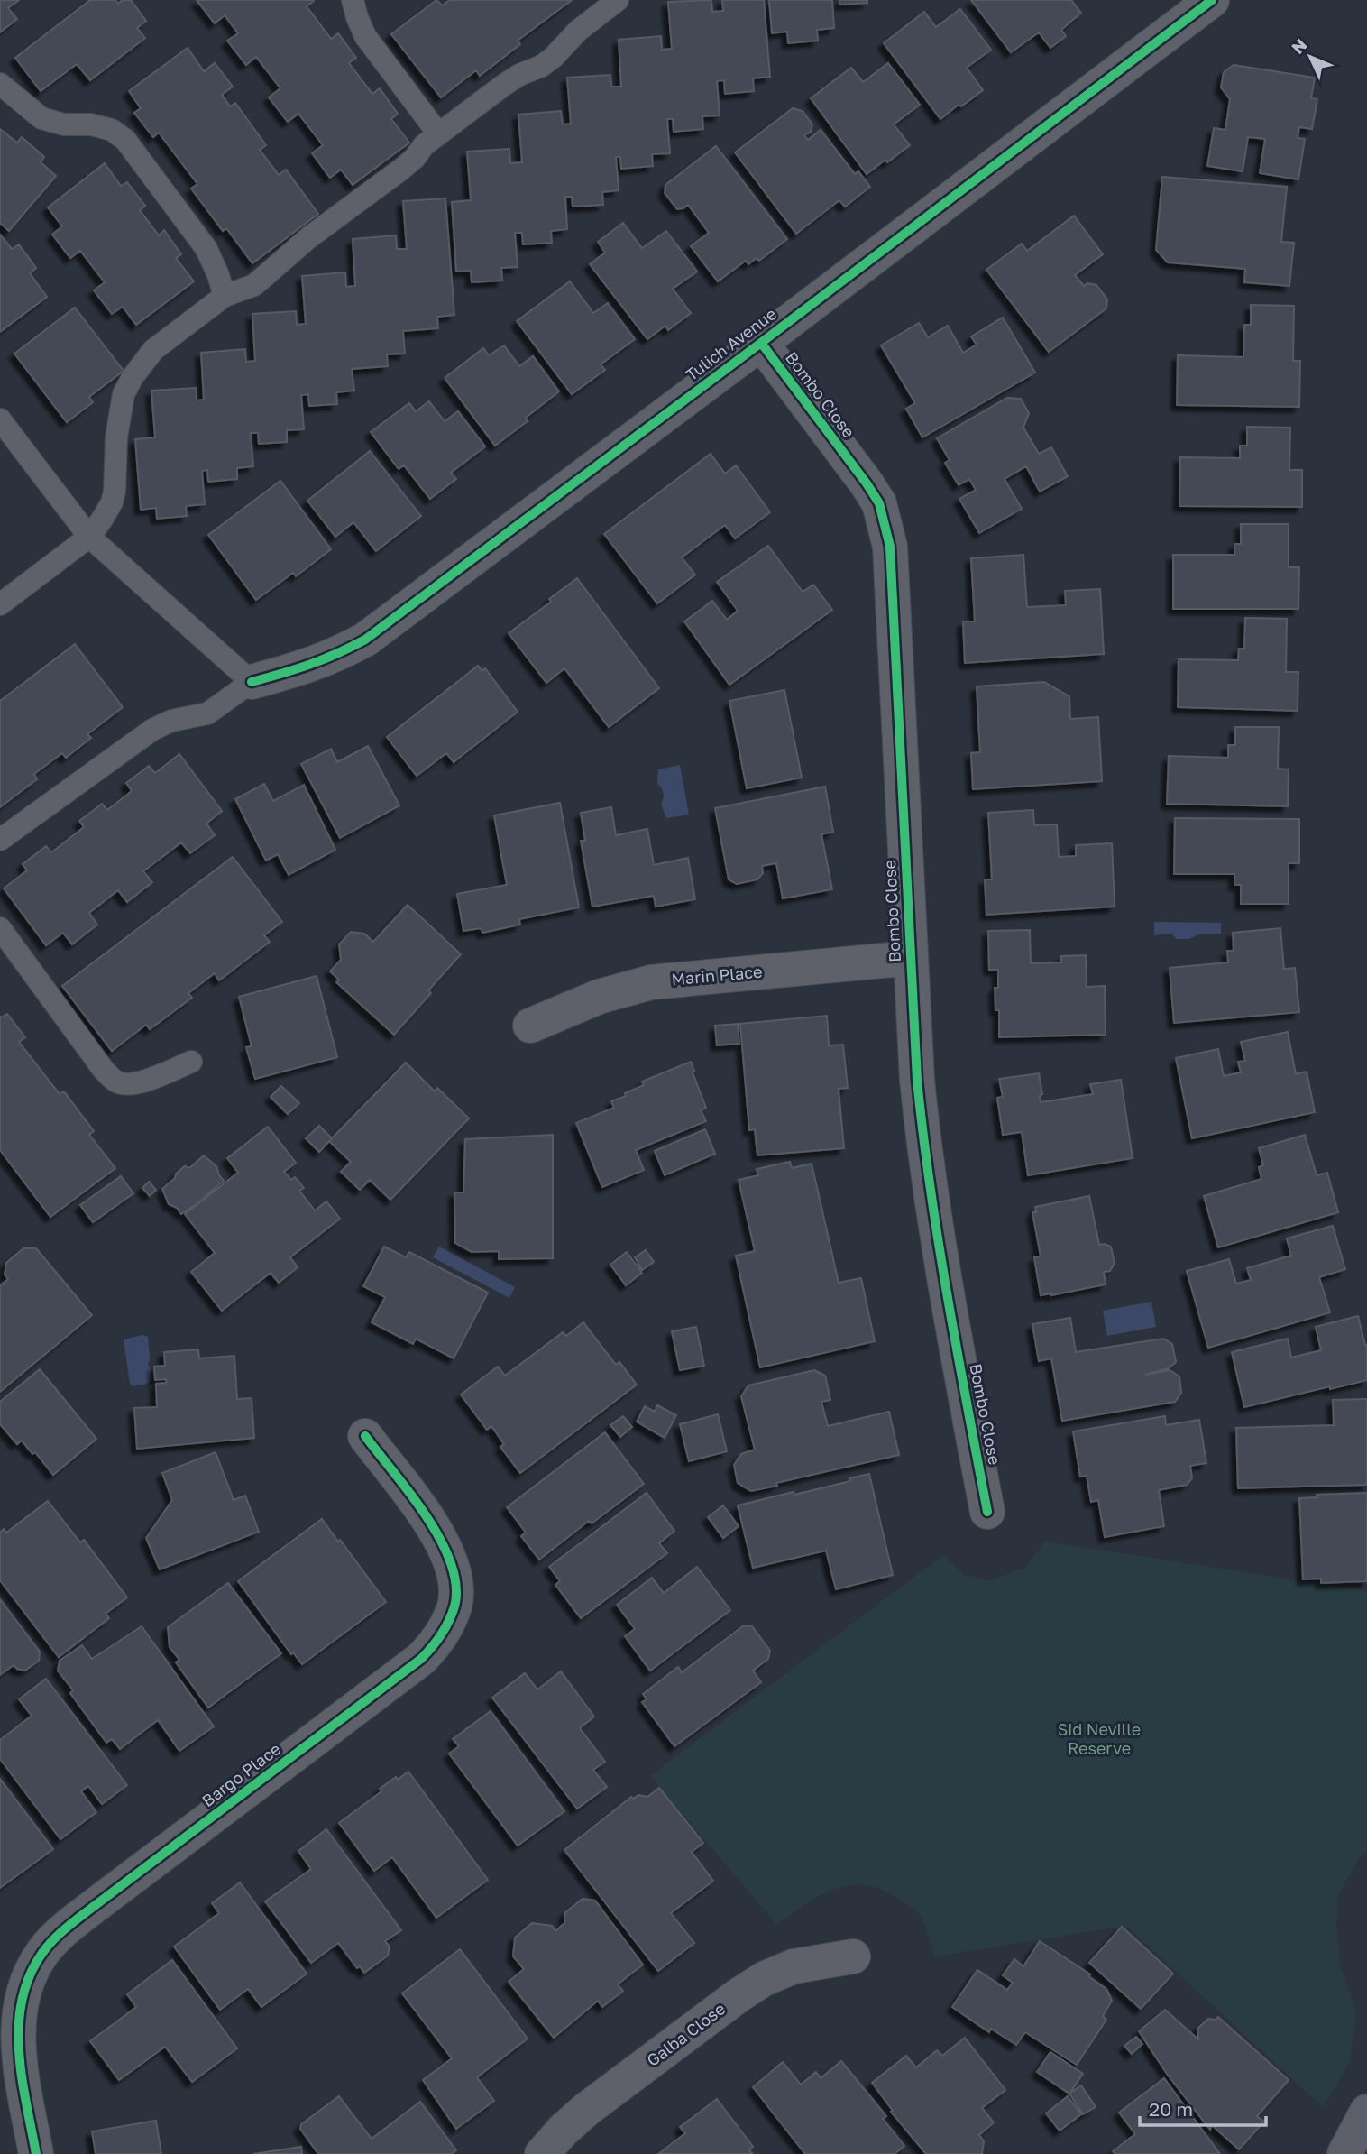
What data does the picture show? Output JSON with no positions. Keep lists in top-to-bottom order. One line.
{"streets":{"street":["Tulich Avenue","Bombo Close","Marin Place","Bargo Place","Galba Close"]},"crossings":[["Tulich Avenue","Bombo Close"],["Bombo Close","Marin Place"]],"parks":["Sid Neville Reserve"],"scale_bar":"20 m","north":"top left"}
